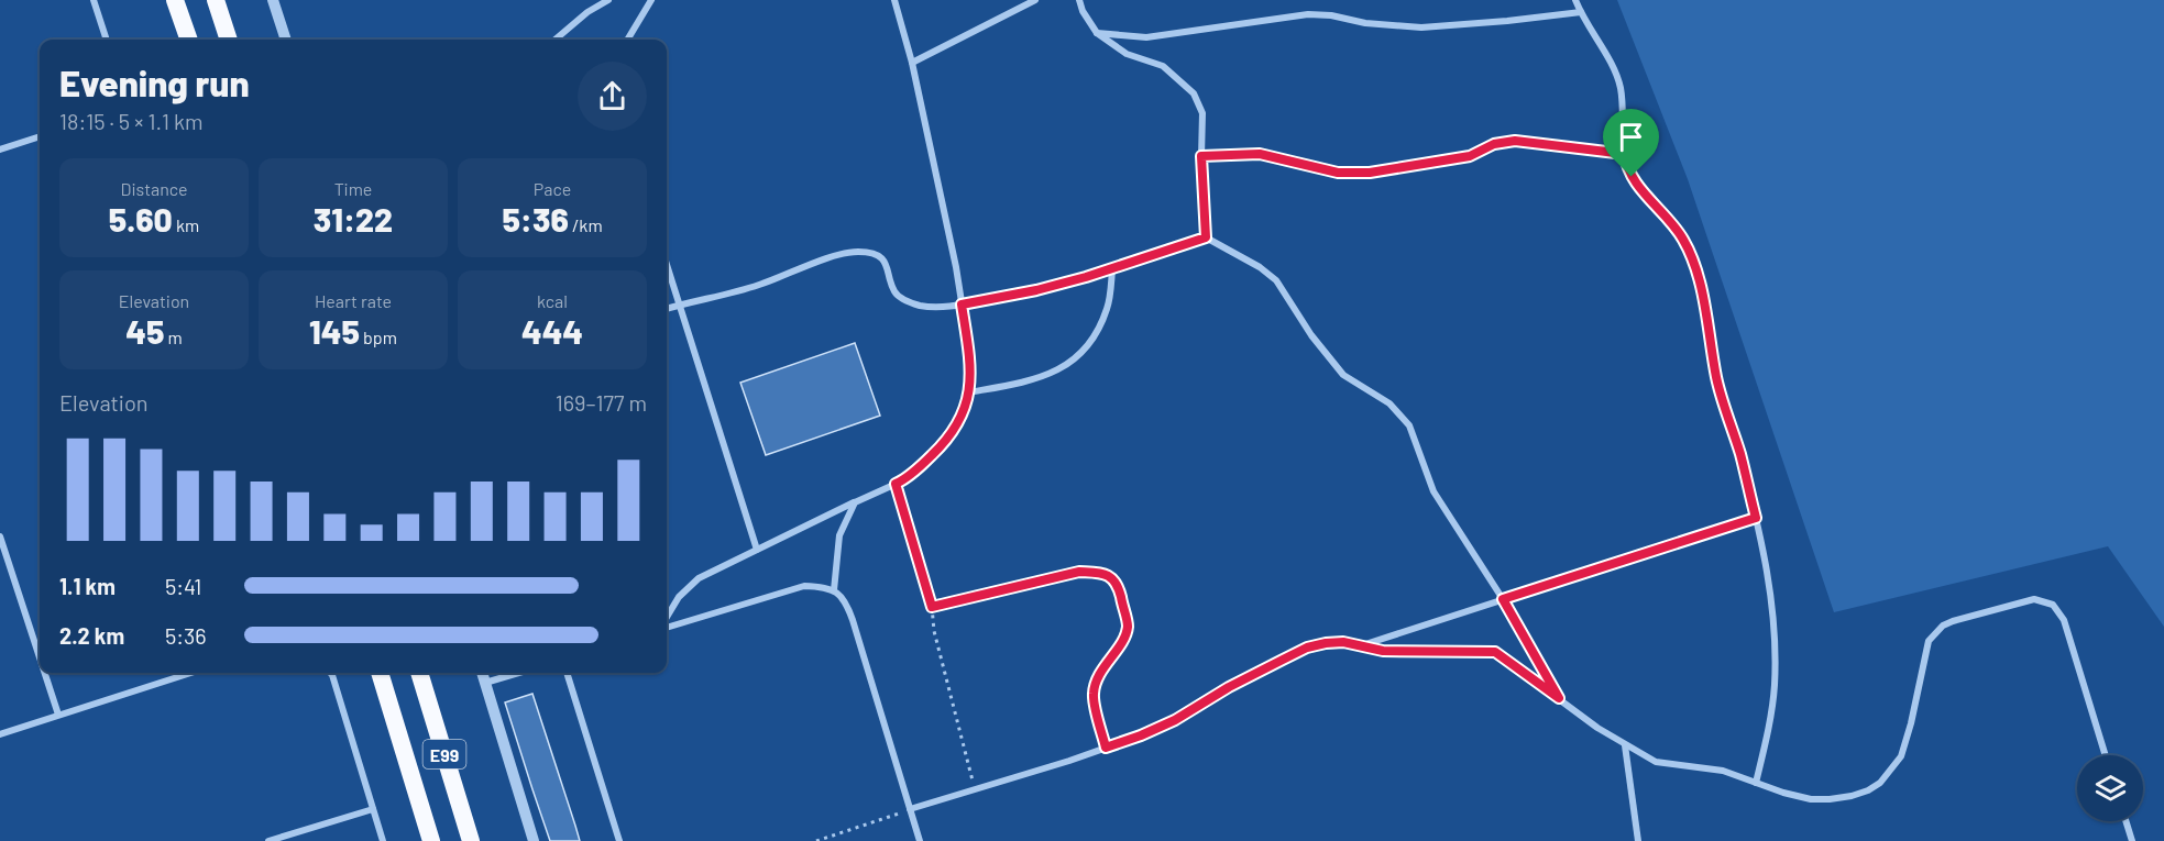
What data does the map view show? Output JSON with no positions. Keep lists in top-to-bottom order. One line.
{"streets":{"highway":["E99"]},"page":{"heading":["Evening run","18:15 · 5 × 1.1 km"],"stats":[["Distance","5.60 km"],["Time","31:22"],["Pace","5:36 /km"],["Elevation","45 m"],["Heart rate","145 bpm"],["kcal","444"]],"chart":["Elevation","169–177 m"],"list":[{"name":"1.1 km","note":"5:41"},{"name":"2.2 km","note":"5:36"}]}}
